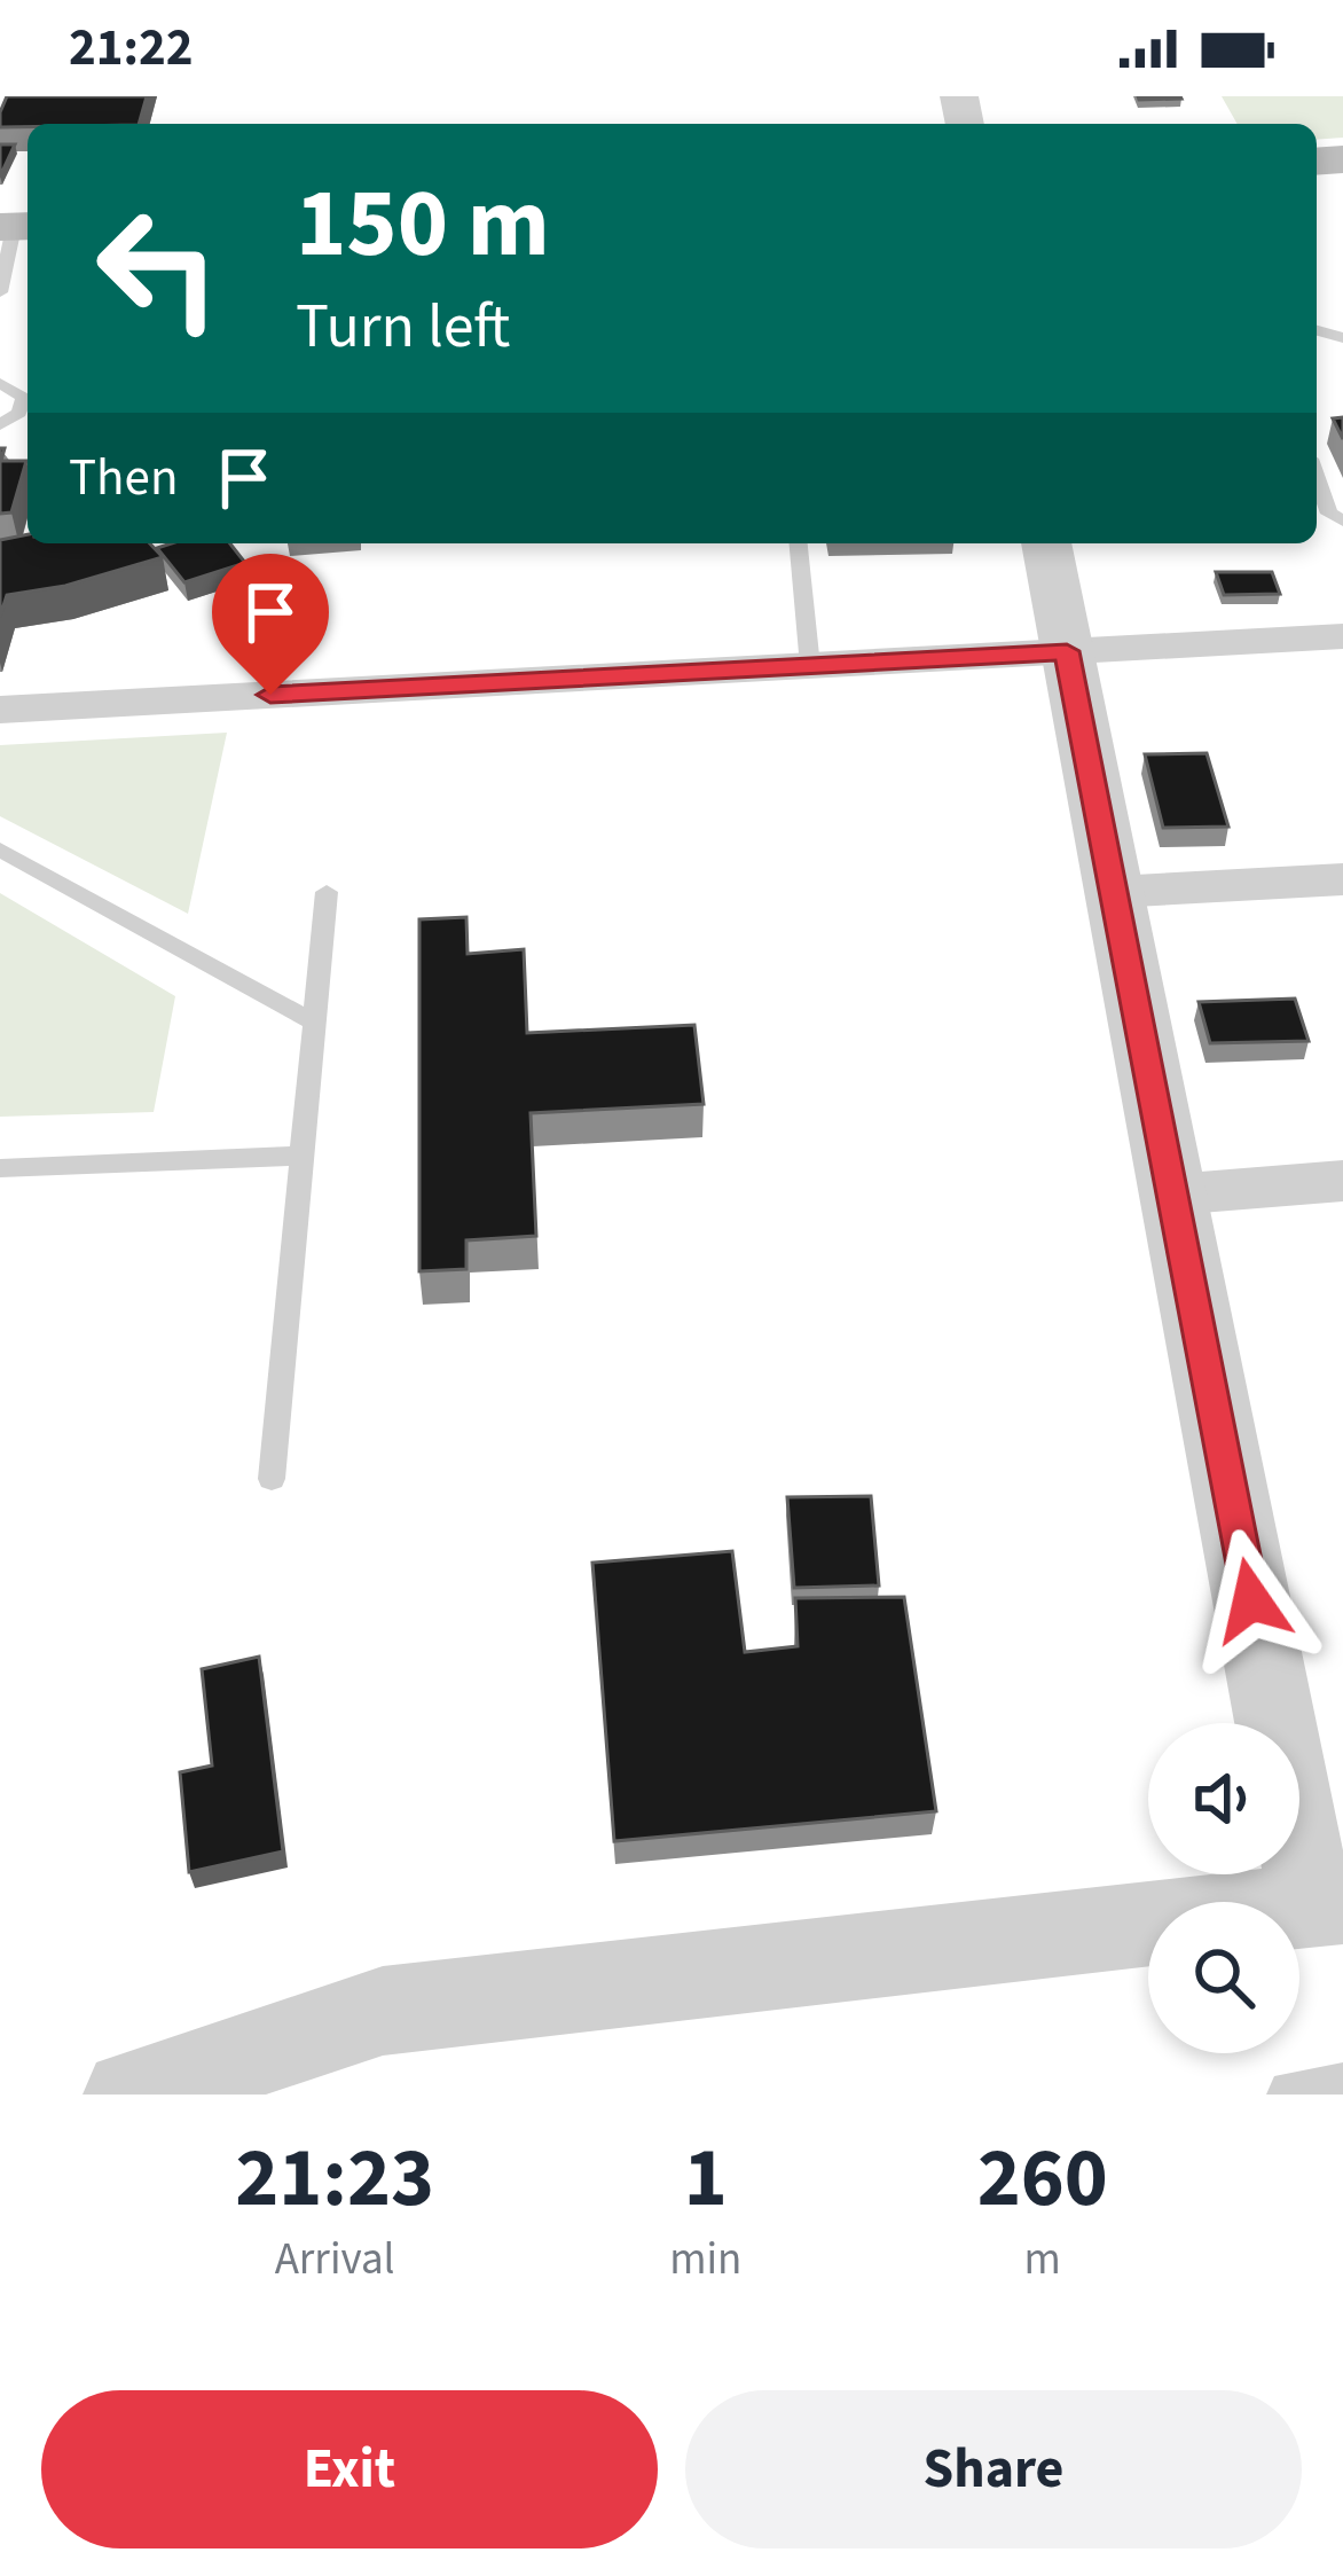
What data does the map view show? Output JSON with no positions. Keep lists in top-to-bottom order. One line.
{"page":{"status":"21:22","turn":["150 m","Turn left"],"then":"Then","eta":["21:23","Arrival","1","min","260","m"],"buttons":["Exit","Share"]}}
